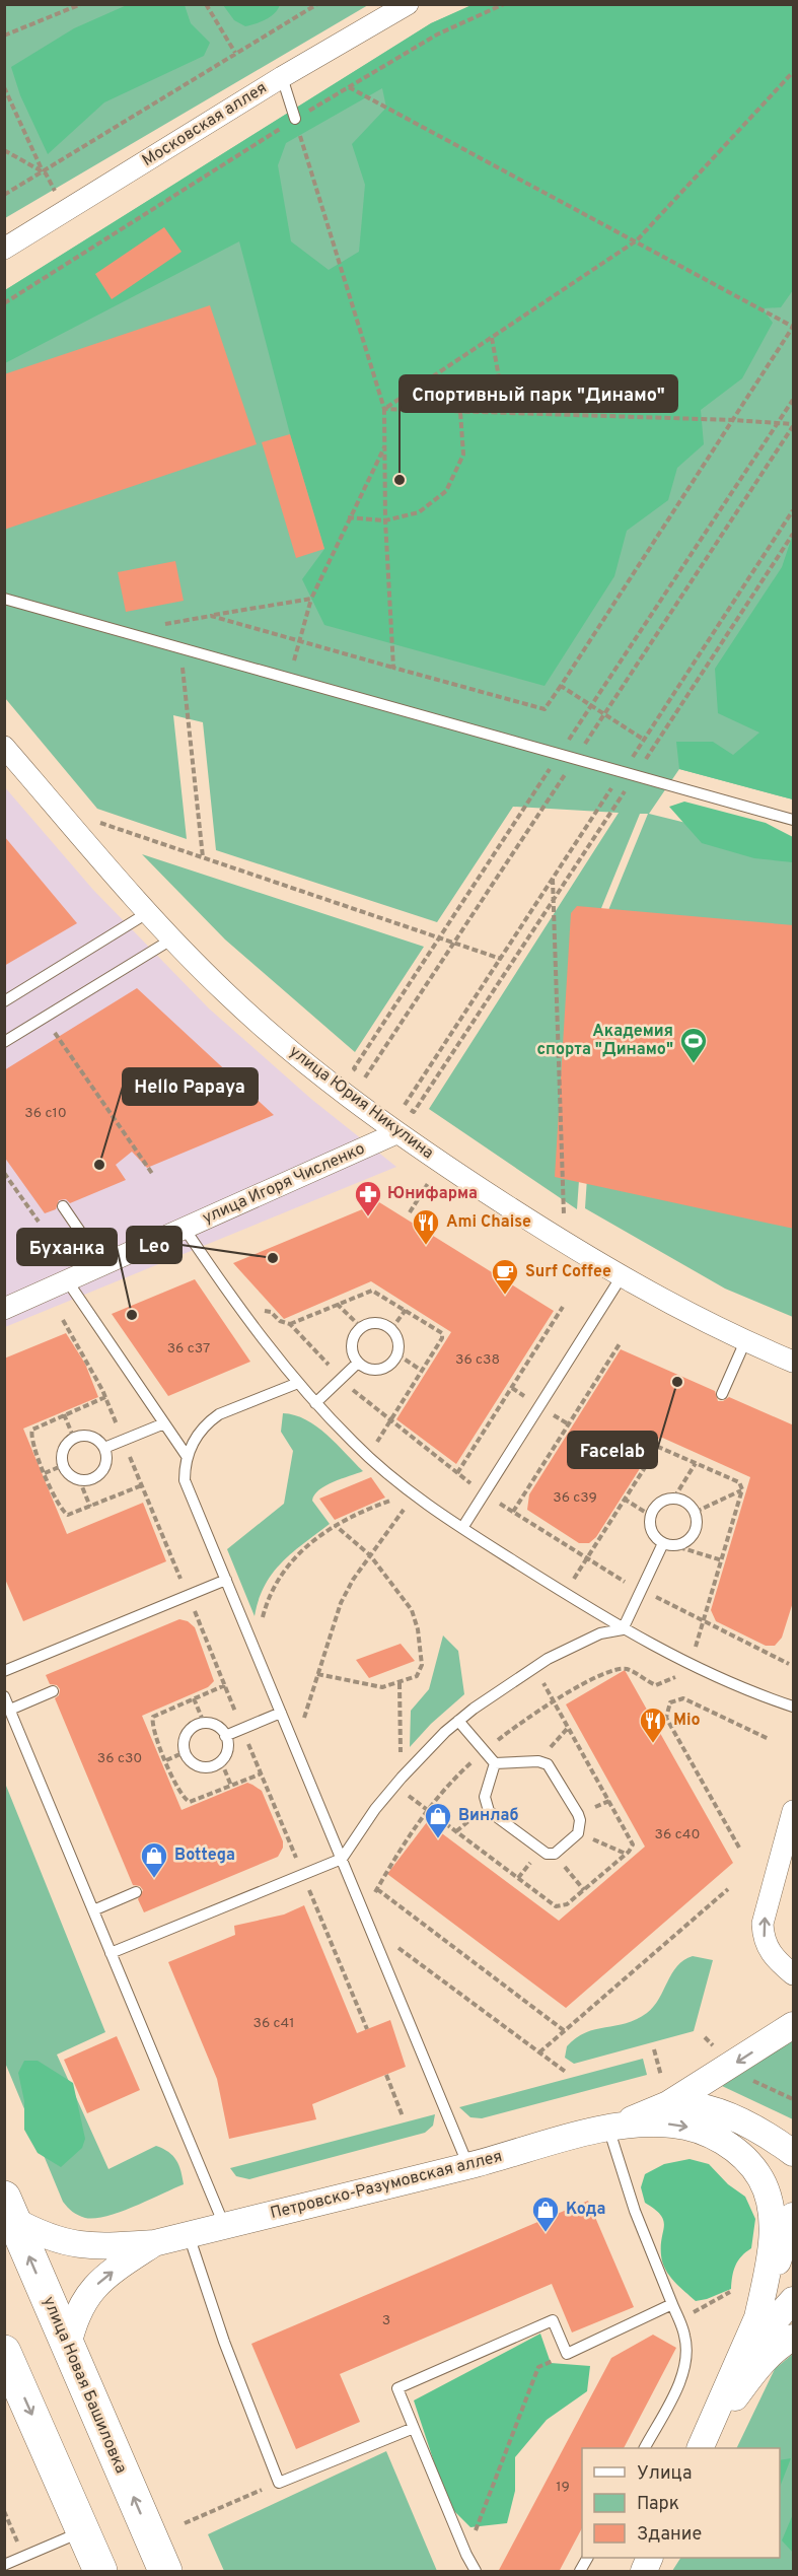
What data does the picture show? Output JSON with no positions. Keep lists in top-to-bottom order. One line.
{"streets":{"main road":["улица Новая Башиловка"],"street":["Московская аллея","улица Юрия Никулина","улица Игоря Численко","Петровско-Разумовская аллея"]},"crossings":[["улица Юрия Никулина","улица Игоря Численко"],["Петровско-Разумовская аллея","улица Новая Башиловка"]],"places":{"other":["Спортивный парк \"Динамо\"","Hello Papaya","Leo","Буханка","Facelab"],"sports":["Академия спорта \"Динамо\""],"pharmacy":["Юнифарма"],"restaurant":["Ami Chaise","Mio"],"cafe":["Surf Coffee"],"shop":["Винлаб","Bottega","Кода"]},"house_numbers":["36 с10","36 с37","36 с38","36 с39","36 с30","36 с40","36 с41","3","19"],"legend":["Улица","Парк","Здание"]}
